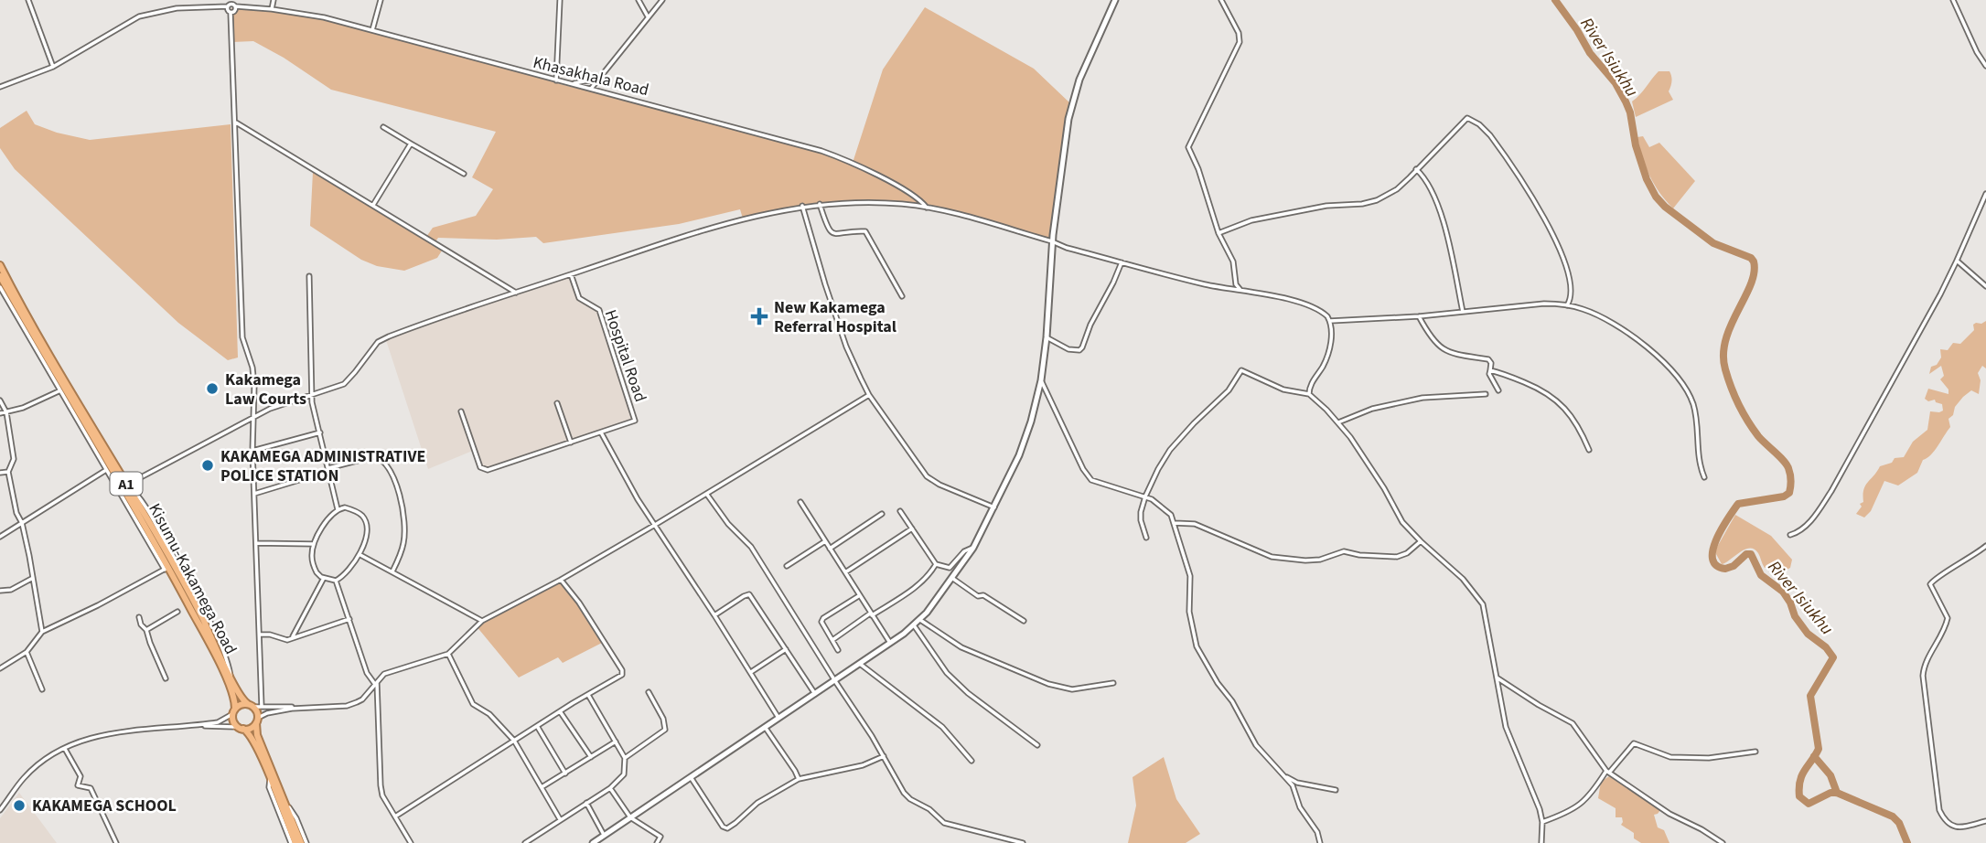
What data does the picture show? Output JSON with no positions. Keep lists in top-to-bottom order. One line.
{"streets":{"highway":["A1","Kisumu-Kakamega Road"],"street":["Khasakhala Road","Hospital Road"]},"water":["River Isiukhu"],"places":{"health":["New Kakamega Referral Hospital"],"other":["Kakamega Law Courts","KAKAMEGA ADMINISTRATIVE POLICE STATION","KAKAMEGA SCHOOL"]}}
